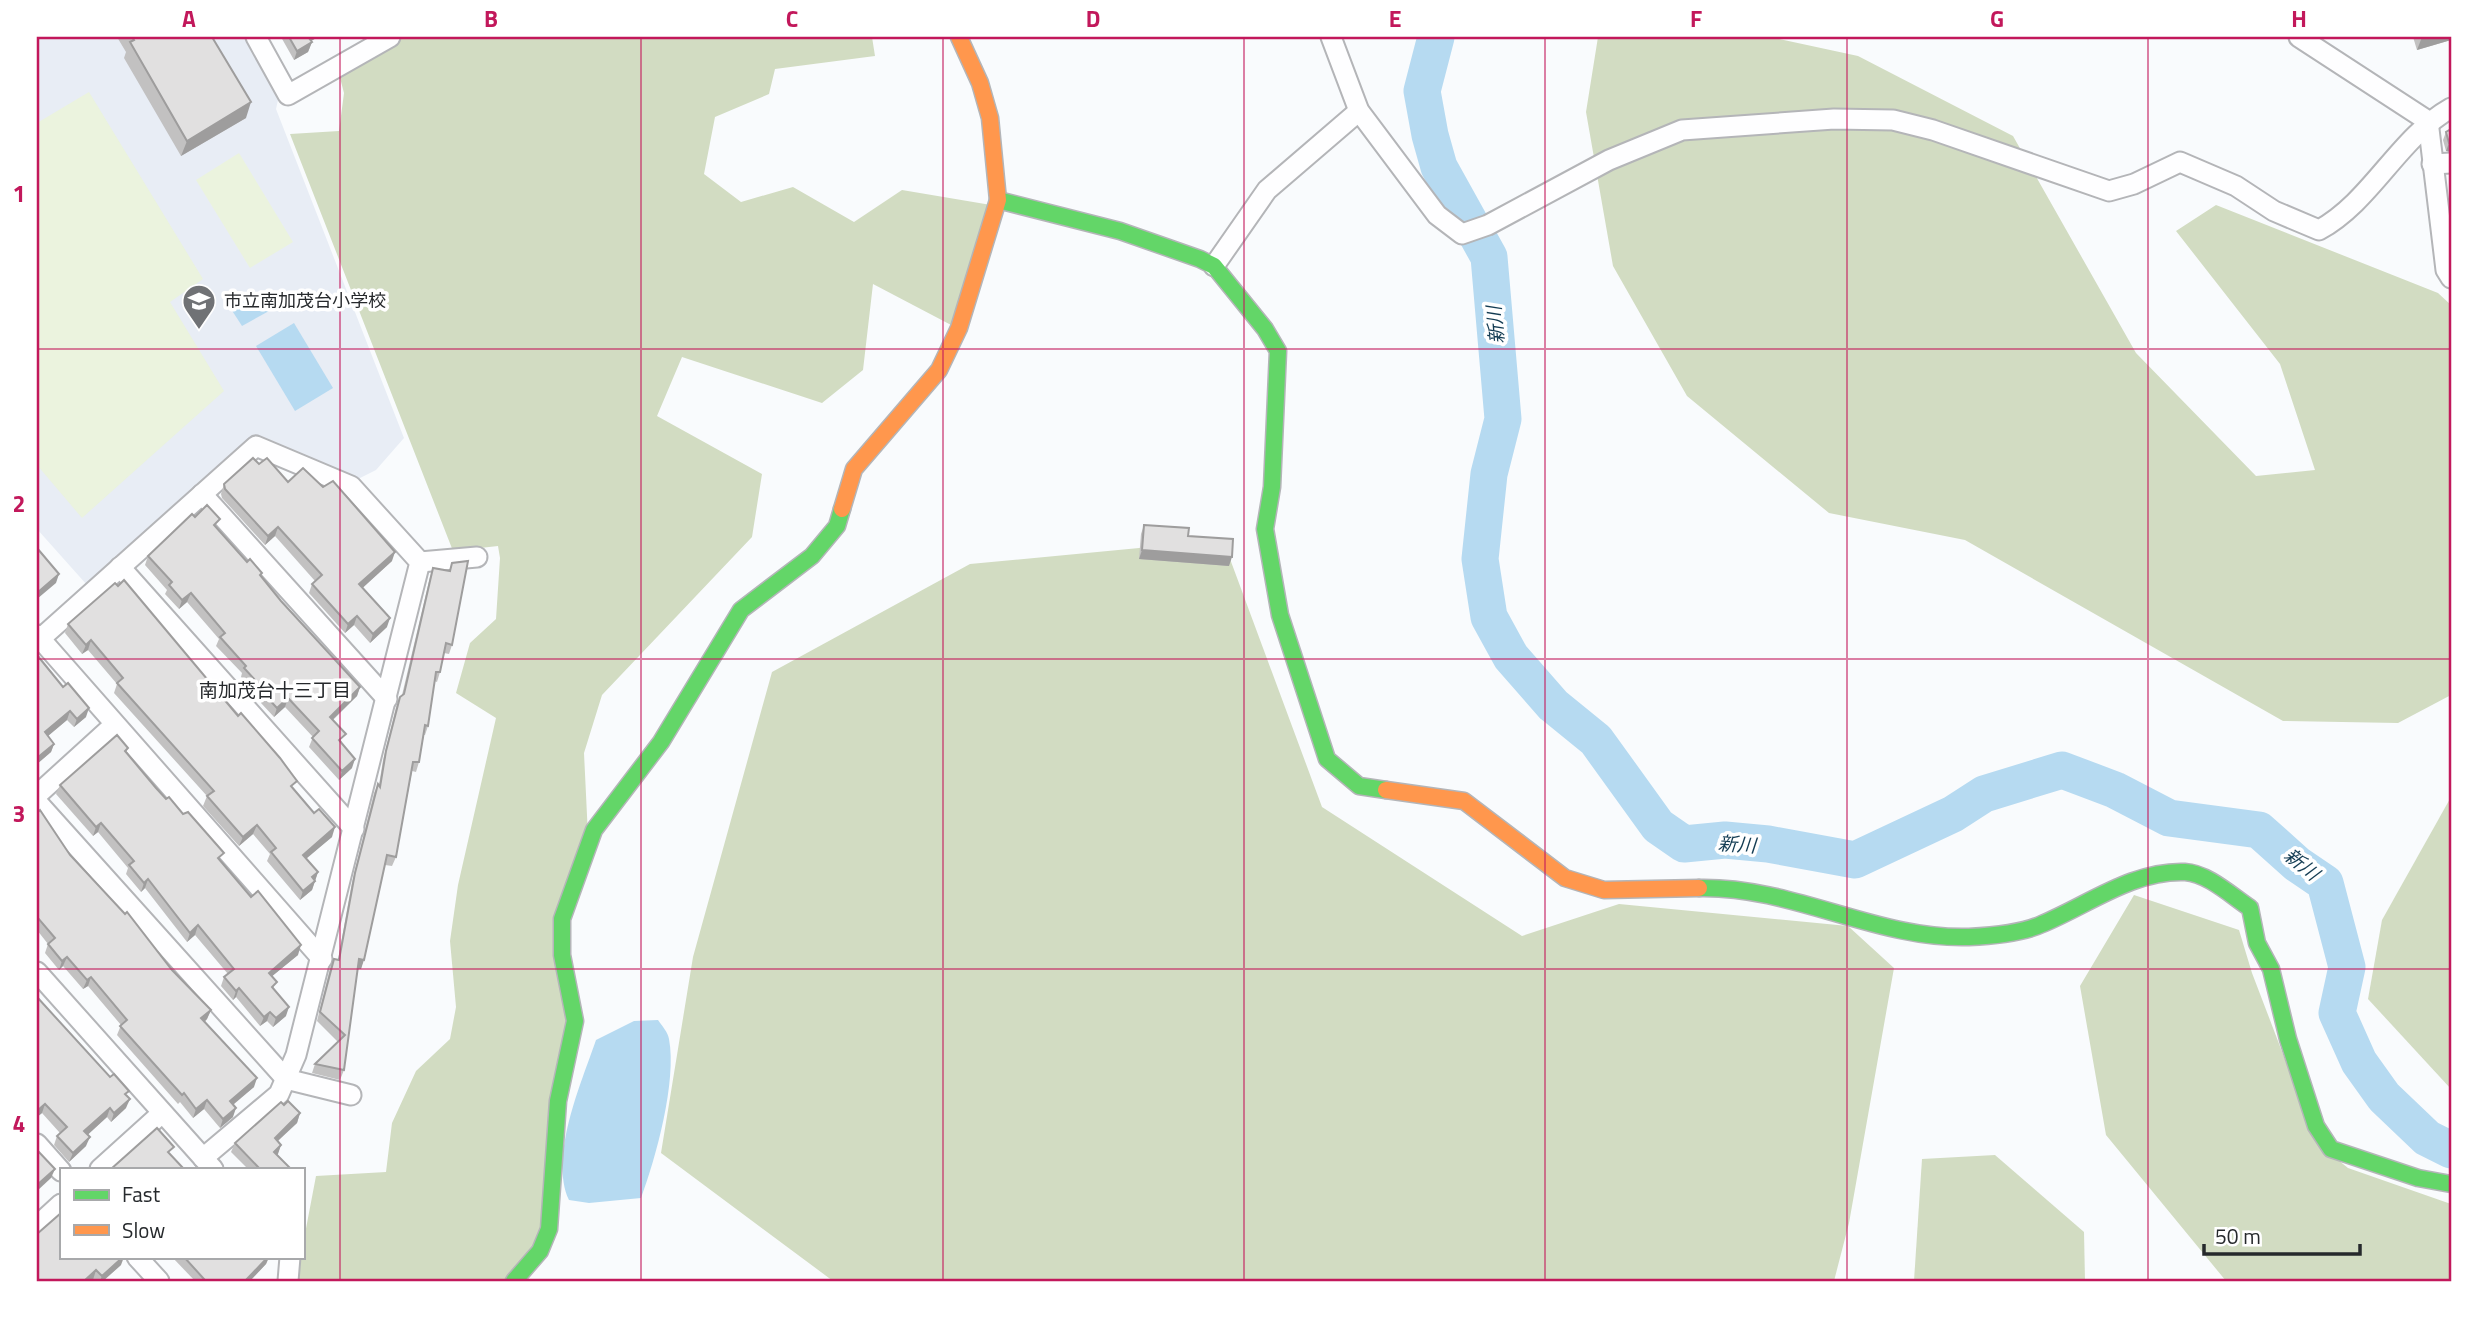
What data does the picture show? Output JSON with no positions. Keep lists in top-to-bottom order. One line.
{"districts":["南加茂台十三丁目"],"water":["新川"],"places":{"school or university":["市立南加茂台小学校"]},"legend":["Fast","Slow"],"scale_bar":"50 m","grid":{"columns":["A","B","C","D","E","F","G","H"],"rows":["1","2","3","4"]}}
